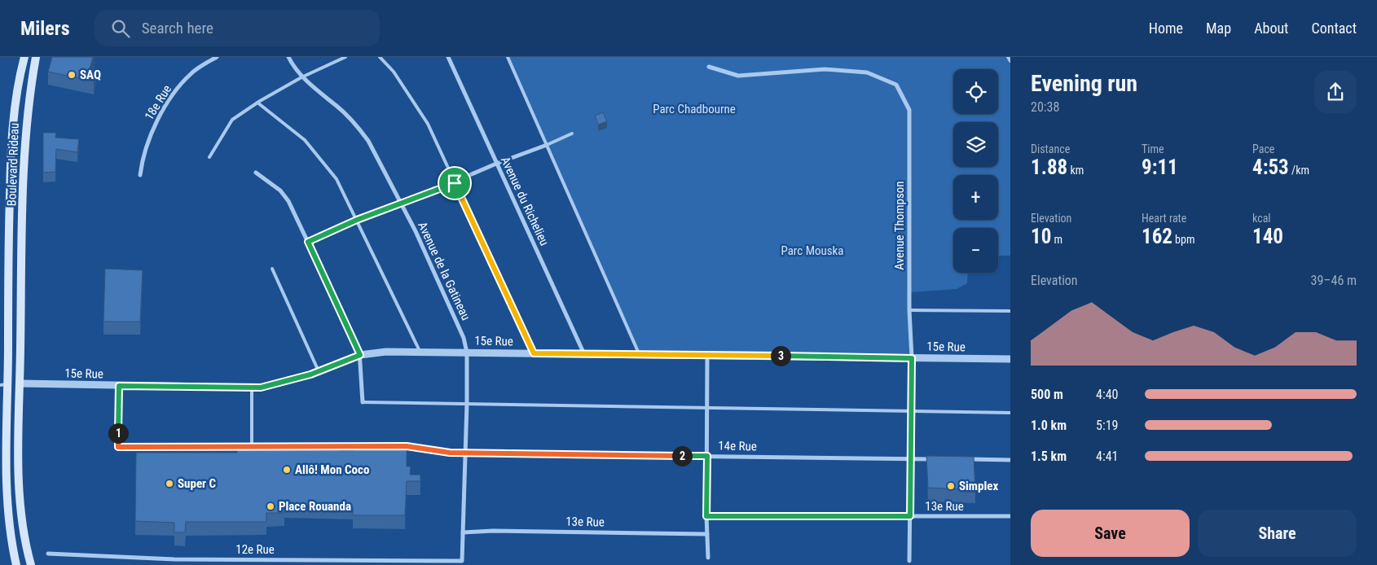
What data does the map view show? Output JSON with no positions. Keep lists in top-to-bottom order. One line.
{"streets":{"main road":["Boulevard Rideau"],"street":["18e Rue","Avenue du Richelieu","Avenue Thompson","Avenue de la Gatineau","15e Rue","14e Rue","13e Rue","12e Rue"]},"crossings":[["Boulevard Rideau","15e Rue"],["Avenue du Richelieu","15e Rue"],["Avenue Thompson","15e Rue"],["Avenue Thompson","14e Rue"],["Avenue Thompson","13e Rue"],["Avenue de la Gatineau","15e Rue"],["Avenue de la Gatineau","14e Rue"],["Avenue de la Gatineau","13e Rue"],["Avenue de la Gatineau","12e Rue"]],"parks":["Parc Chadbourne","Parc Mouska"],"places":["SAQ","Allô! Mon Coco","Super C","Simplex","Place Rouanda"],"page":{"header":"Milers","search":"Search here","nav":["Home","Map","About","Contact"],"heading":["Evening run","20:38"],"map_buttons":["+","−"],"stats":[["Distance","1.88 km"],["Time","9:11"],["Pace","4:53 /km"],["Elevation","10 m"],["Heart rate","162 bpm"],["kcal","140"]],"chart":["Elevation","39–46 m"],"pins":["3","1","2"],"list":[{"name":"500 m","note":"4:40"},{"name":"1.0 km","note":"5:19"},{"name":"1.5 km","note":"4:41"}],"buttons":["Save","Share"]}}
